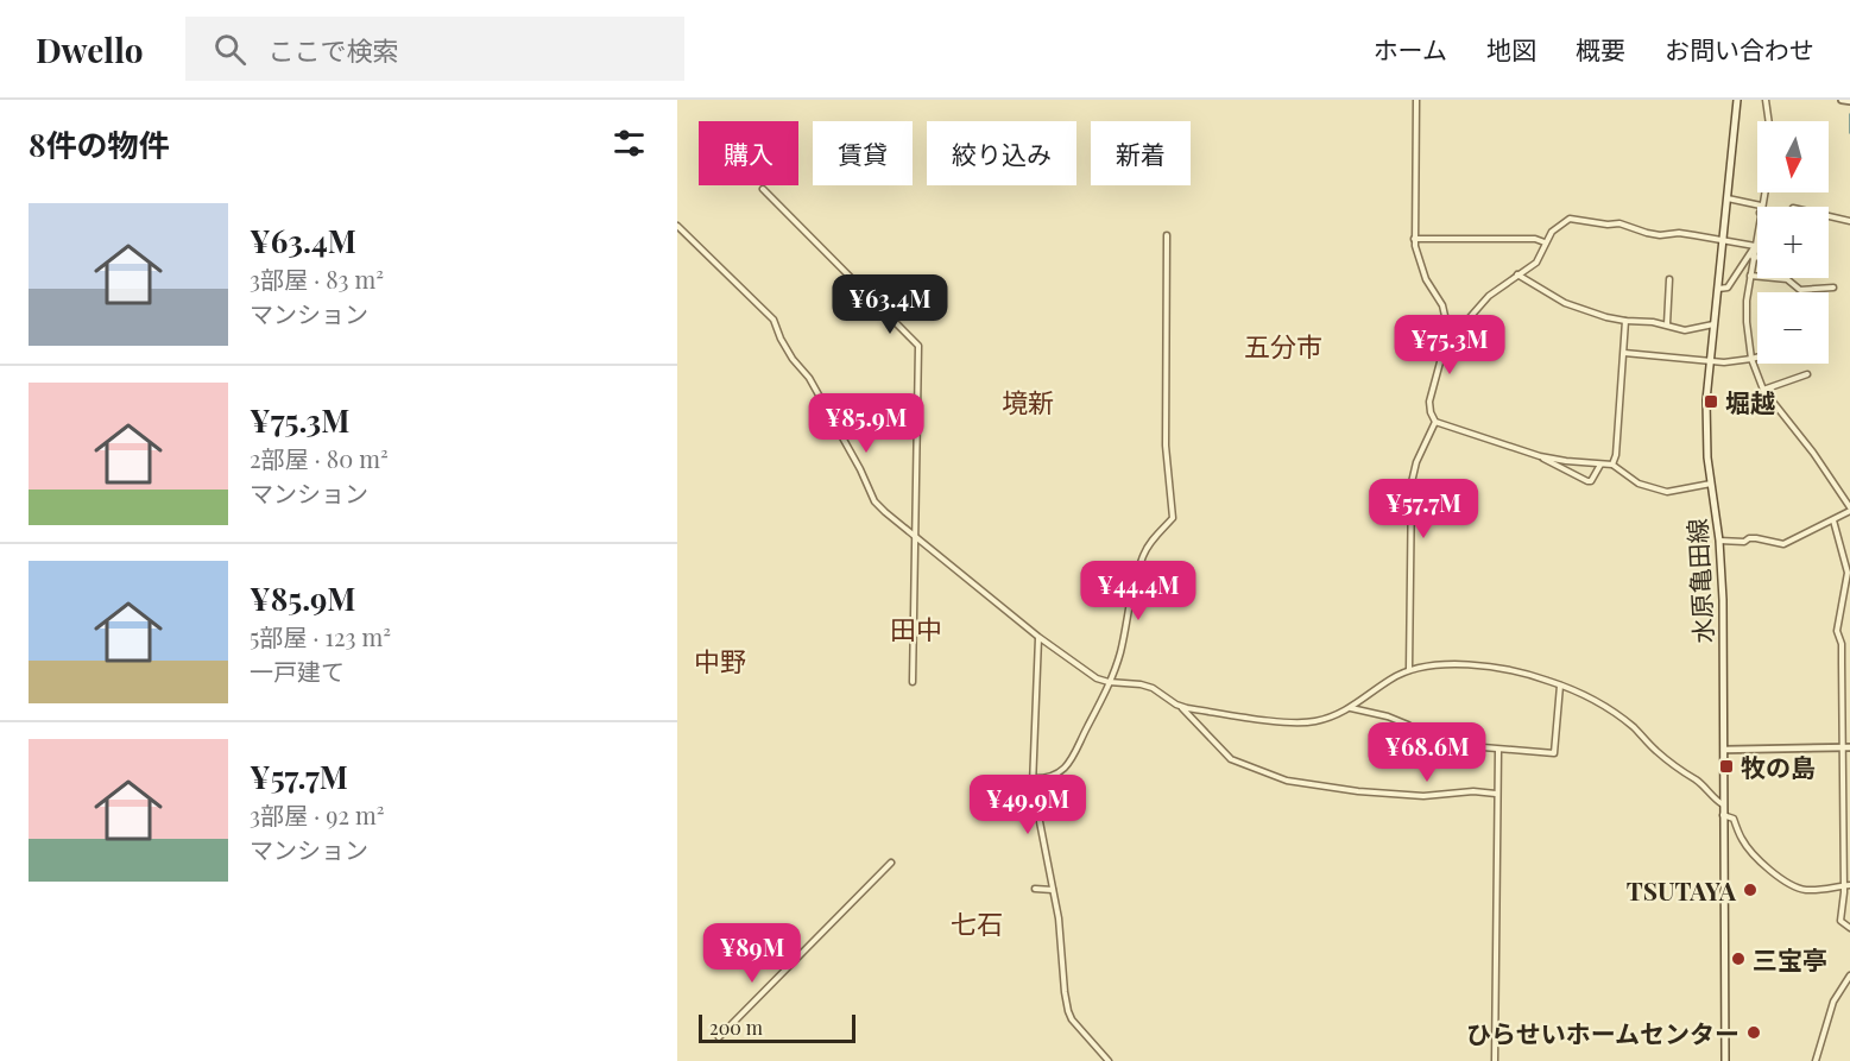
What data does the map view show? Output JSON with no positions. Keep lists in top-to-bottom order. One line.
{"streets":{"main road":["水原亀田線"]},"districts":["五分市","境新","田中","中野","七石"],"places":{"transit":["堀越","牧の島"],"other":["TSUTAYA","三宝亭","ひらせいホームセンター"]},"scale_bar":"200 m","north":"bottom","page":{"header":"Dwello","search":"ここで検索","nav":["ホーム","地図","概要","お問い合わせ"],"heading":"8件の物件","map_buttons":["+","−"],"chip":["購入","賃貸","絞り込み","新着"],"list":[{"name":"¥63.4M","note":"3部屋 · 83 m² · マンション"},{"name":"¥75.3M","note":"2部屋 · 80 m² · マンション"},{"name":"¥85.9M","note":"5部屋 · 123 m² · 一戸建て"},{"name":"¥57.7M","note":"3部屋 · 92 m² · マンション"}],"price":["¥63.4M","¥75.3M","¥85.9M","¥57.7M","¥44.4M","¥68.6M","¥49.9M","¥89M"],"scale":"200 m"}}
